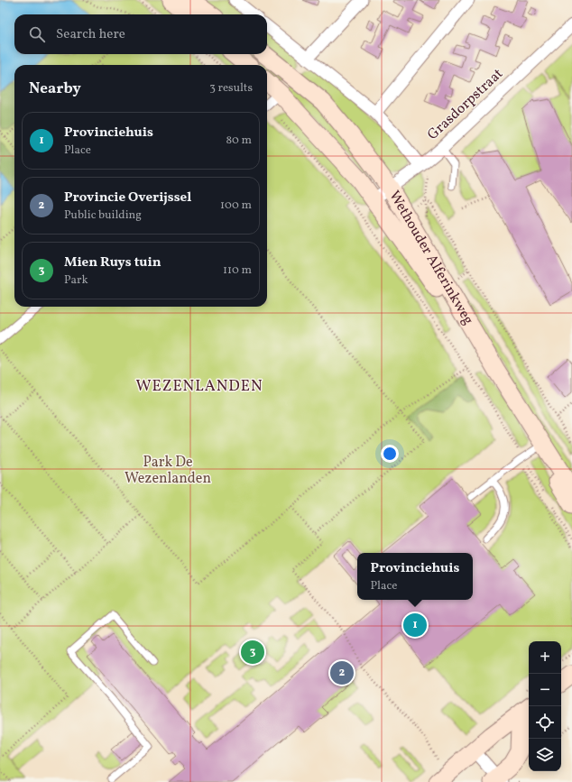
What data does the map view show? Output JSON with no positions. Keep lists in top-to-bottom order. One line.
{"streets":{"main road":["Wethouder Alferinkweg"],"street":["Grasdorpstraat"]},"crossings":[["Grasdorpstraat","Wethouder Alferinkweg"]],"districts":["WEZENLANDEN"],"parks":["Park De Wezenlanden"],"page":{"search":"Search here","heading":["Nearby","3 results"],"list":[{"mark":"1","name":"Provinciehuis","note":"Place","value":"80 m"},{"mark":"2","name":"Provincie Overijssel","note":"Public building","value":"100 m"},{"mark":"3","name":"Mien Ruys tuin","note":"Park","value":"110 m"}],"popup":["Provinciehuis","Place"],"pins":["1","3","2"],"map_buttons":["+","−"]}}
